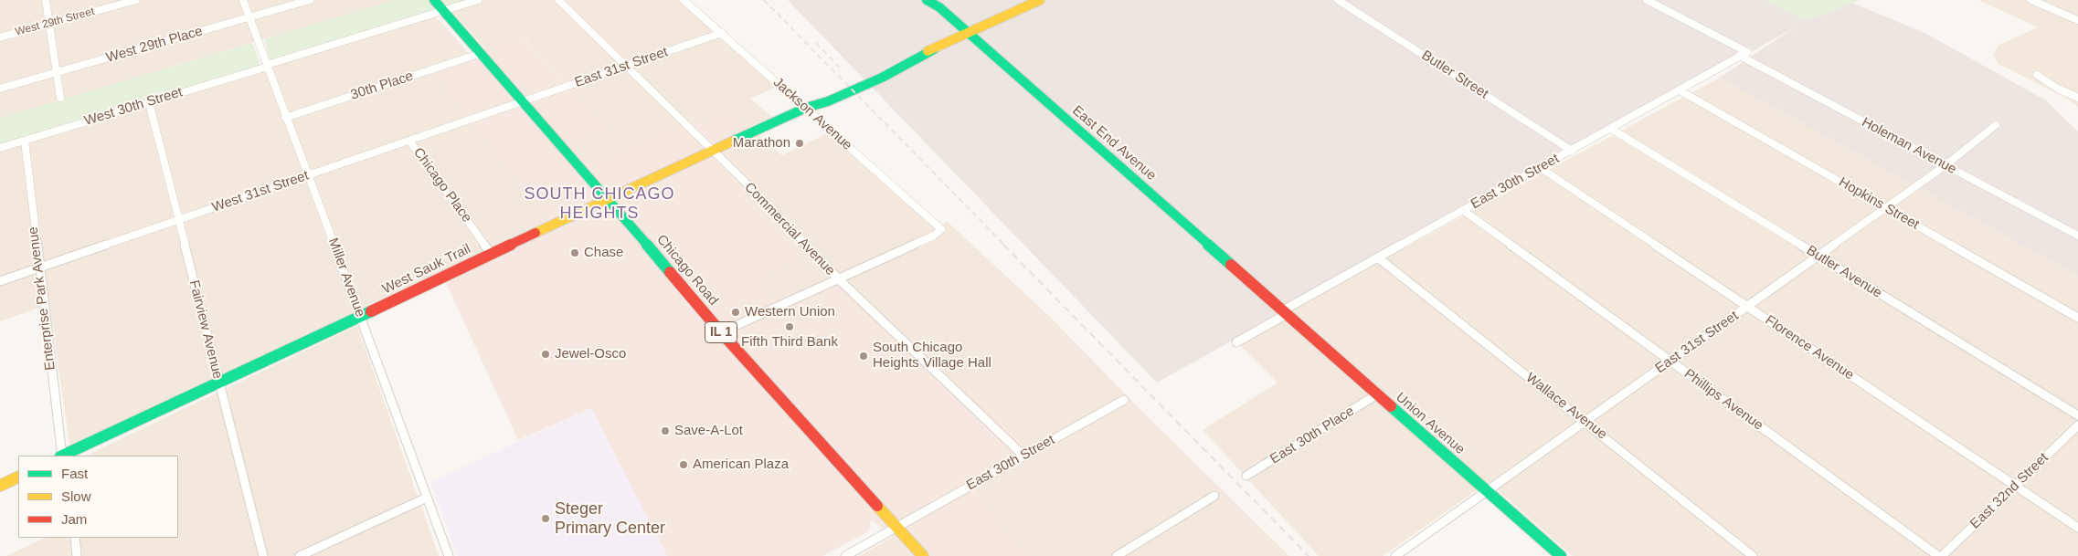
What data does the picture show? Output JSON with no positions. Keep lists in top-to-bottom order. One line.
{"streets":{"main road":["East End Avenue","West Sauk Trail","Chicago Road","IL 1","Union Avenue"],"street":["West 29th Street","West 29th Place","East 31st Street","Butler Street","30th Place","West 30th Street","Jackson Avenue","Holeman Avenue","East 30th Street","Chicago Place","West 31st Street","Hopkins Street","Commercial Avenue","Butler Avenue","Miller Avenue","Enterprise Park Avenue","Fairview Avenue","Florence Avenue","Phillips Avenue","Wallace Avenue","East 30th Place","East 32nd Street"]},"crossings":[["West 29th Place","Miller Avenue"],["East 31st Street","Jackson Avenue"],["East 31st Street","Holeman Avenue"],["East 31st Street","West 31st Street"],["East 31st Street","Hopkins Street"],["East 31st Street","Commercial Avenue"],["East 31st Street","Chicago Road"],["East 31st Street","Butler Avenue"],["East 31st Street","Florence Avenue"],["East 31st Street","Phillips Avenue"],["East 31st Street","Wallace Avenue"],["East 31st Street","Union Avenue"],["Butler Street","East 30th Street"],["30th Place","Chicago Road"],["30th Place","Miller Avenue"],["West 30th Street","Chicago Road"],["West 30th Street","Miller Avenue"],["West 30th Street","Enterprise Park Avenue"],["West 30th Street","Fairview Avenue"],["Jackson Avenue","Commercial Avenue"],["Jackson Avenue","West Sauk Trail"],["East End Avenue","East 30th Street"],["East End Avenue","West Sauk Trail"],["East End Avenue","Union Avenue"],["Holeman Avenue","East 30th Street"],["East 30th Street","Hopkins Street"],["East 30th Street","Commercial Avenue"],["East 30th Street","Chicago Road"],["East 30th Street","Butler Avenue"],["East 30th Street","Florence Avenue"],["East 30th Street","Phillips Avenue"],["East 30th Street","Wallace Avenue"],["East 30th Street","Union Avenue"],["Chicago Place","West 31st Street"],["Chicago Place","West Sauk Trail"],["West 31st Street","Chicago Road"],["West 31st Street","Miller Avenue"],["West 31st Street","Enterprise Park Avenue"],["West 31st Street","Fairview Avenue"],["Commercial Avenue","West Sauk Trail"],["West Sauk Trail","Chicago Road"],["West Sauk Trail","Miller Avenue"],["West Sauk Trail","Fairview Avenue"],["Florence Avenue","East 32nd Street"],["Union Avenue","East 30th Place"]],"districts":["SOUTH CHICAGO HEIGHTS"],"places":["Marathon","Chase","Western Union","Fifth Third Bank","Jewel-Osco","South Chicago Heights Village Hall","Save-A-Lot","American Plaza","Steger Primary Center"],"legend":["Fast","Slow","Jam"]}
